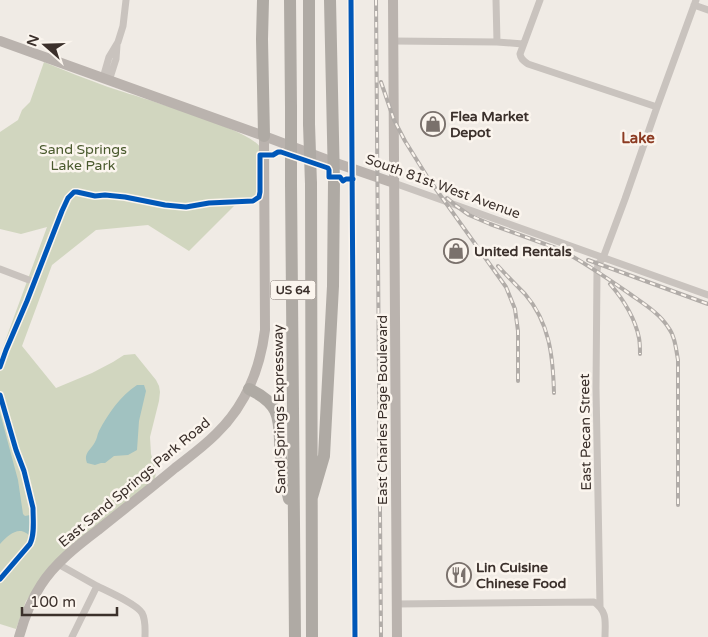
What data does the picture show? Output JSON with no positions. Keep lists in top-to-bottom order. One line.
{"streets":{"highway":["US 64","Sand Springs Expressway"],"street":["South 81st West Avenue","East Charles Page Boulevard","East Pecan Street","East Sand Springs Park Road"]},"crossings":[["South 81st West Avenue","East Charles Page Boulevard"],["South 81st West Avenue","East Pecan Street"],["South 81st West Avenue","East Sand Springs Park Road"]],"districts":["Lake"],"parks":["Sand Springs Lake Park"],"places":{"shop":["Flea Market Depot","United Rentals"],"restaurant":["Lin Cuisine Chinese Food"]},"scale_bar":"100 m","north":"left"}
